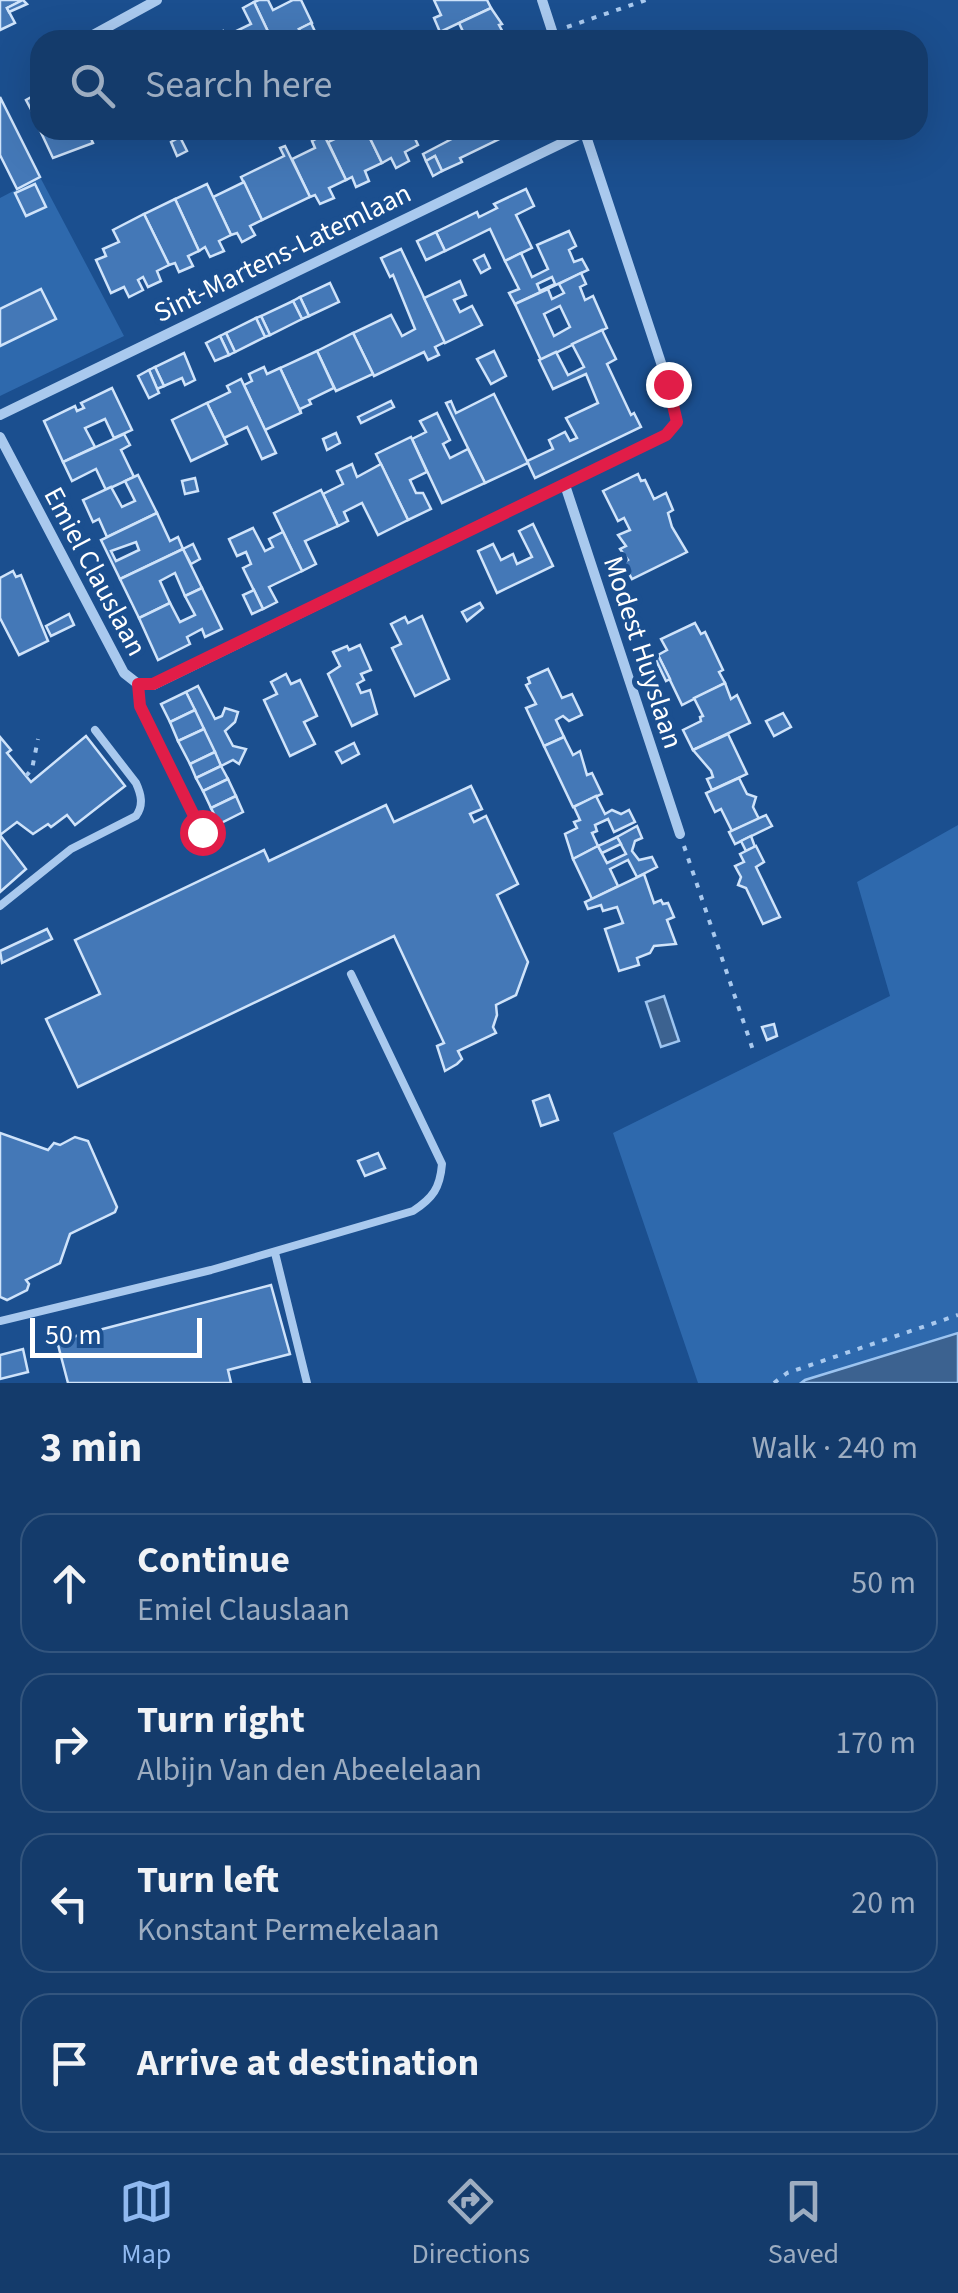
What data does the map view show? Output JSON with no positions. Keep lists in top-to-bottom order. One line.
{"streets":{"street":["Sint-Martens-Latemlaan","Emiel Clauslaan","Modest Huyslaan"]},"scale_bar":"50 m","page":{"search":"Search here","scale":"50 m","heading":["3 min","Walk · 240 m"],"list":[["Continue","Emiel Clauslaan","50 m"],["Turn right","Albijn Van den Abeelelaan","170 m"],["Turn left","Konstant Permekelaan","20 m"],"Arrive at destination"],"nav":["Map","Directions","Saved"]}}
